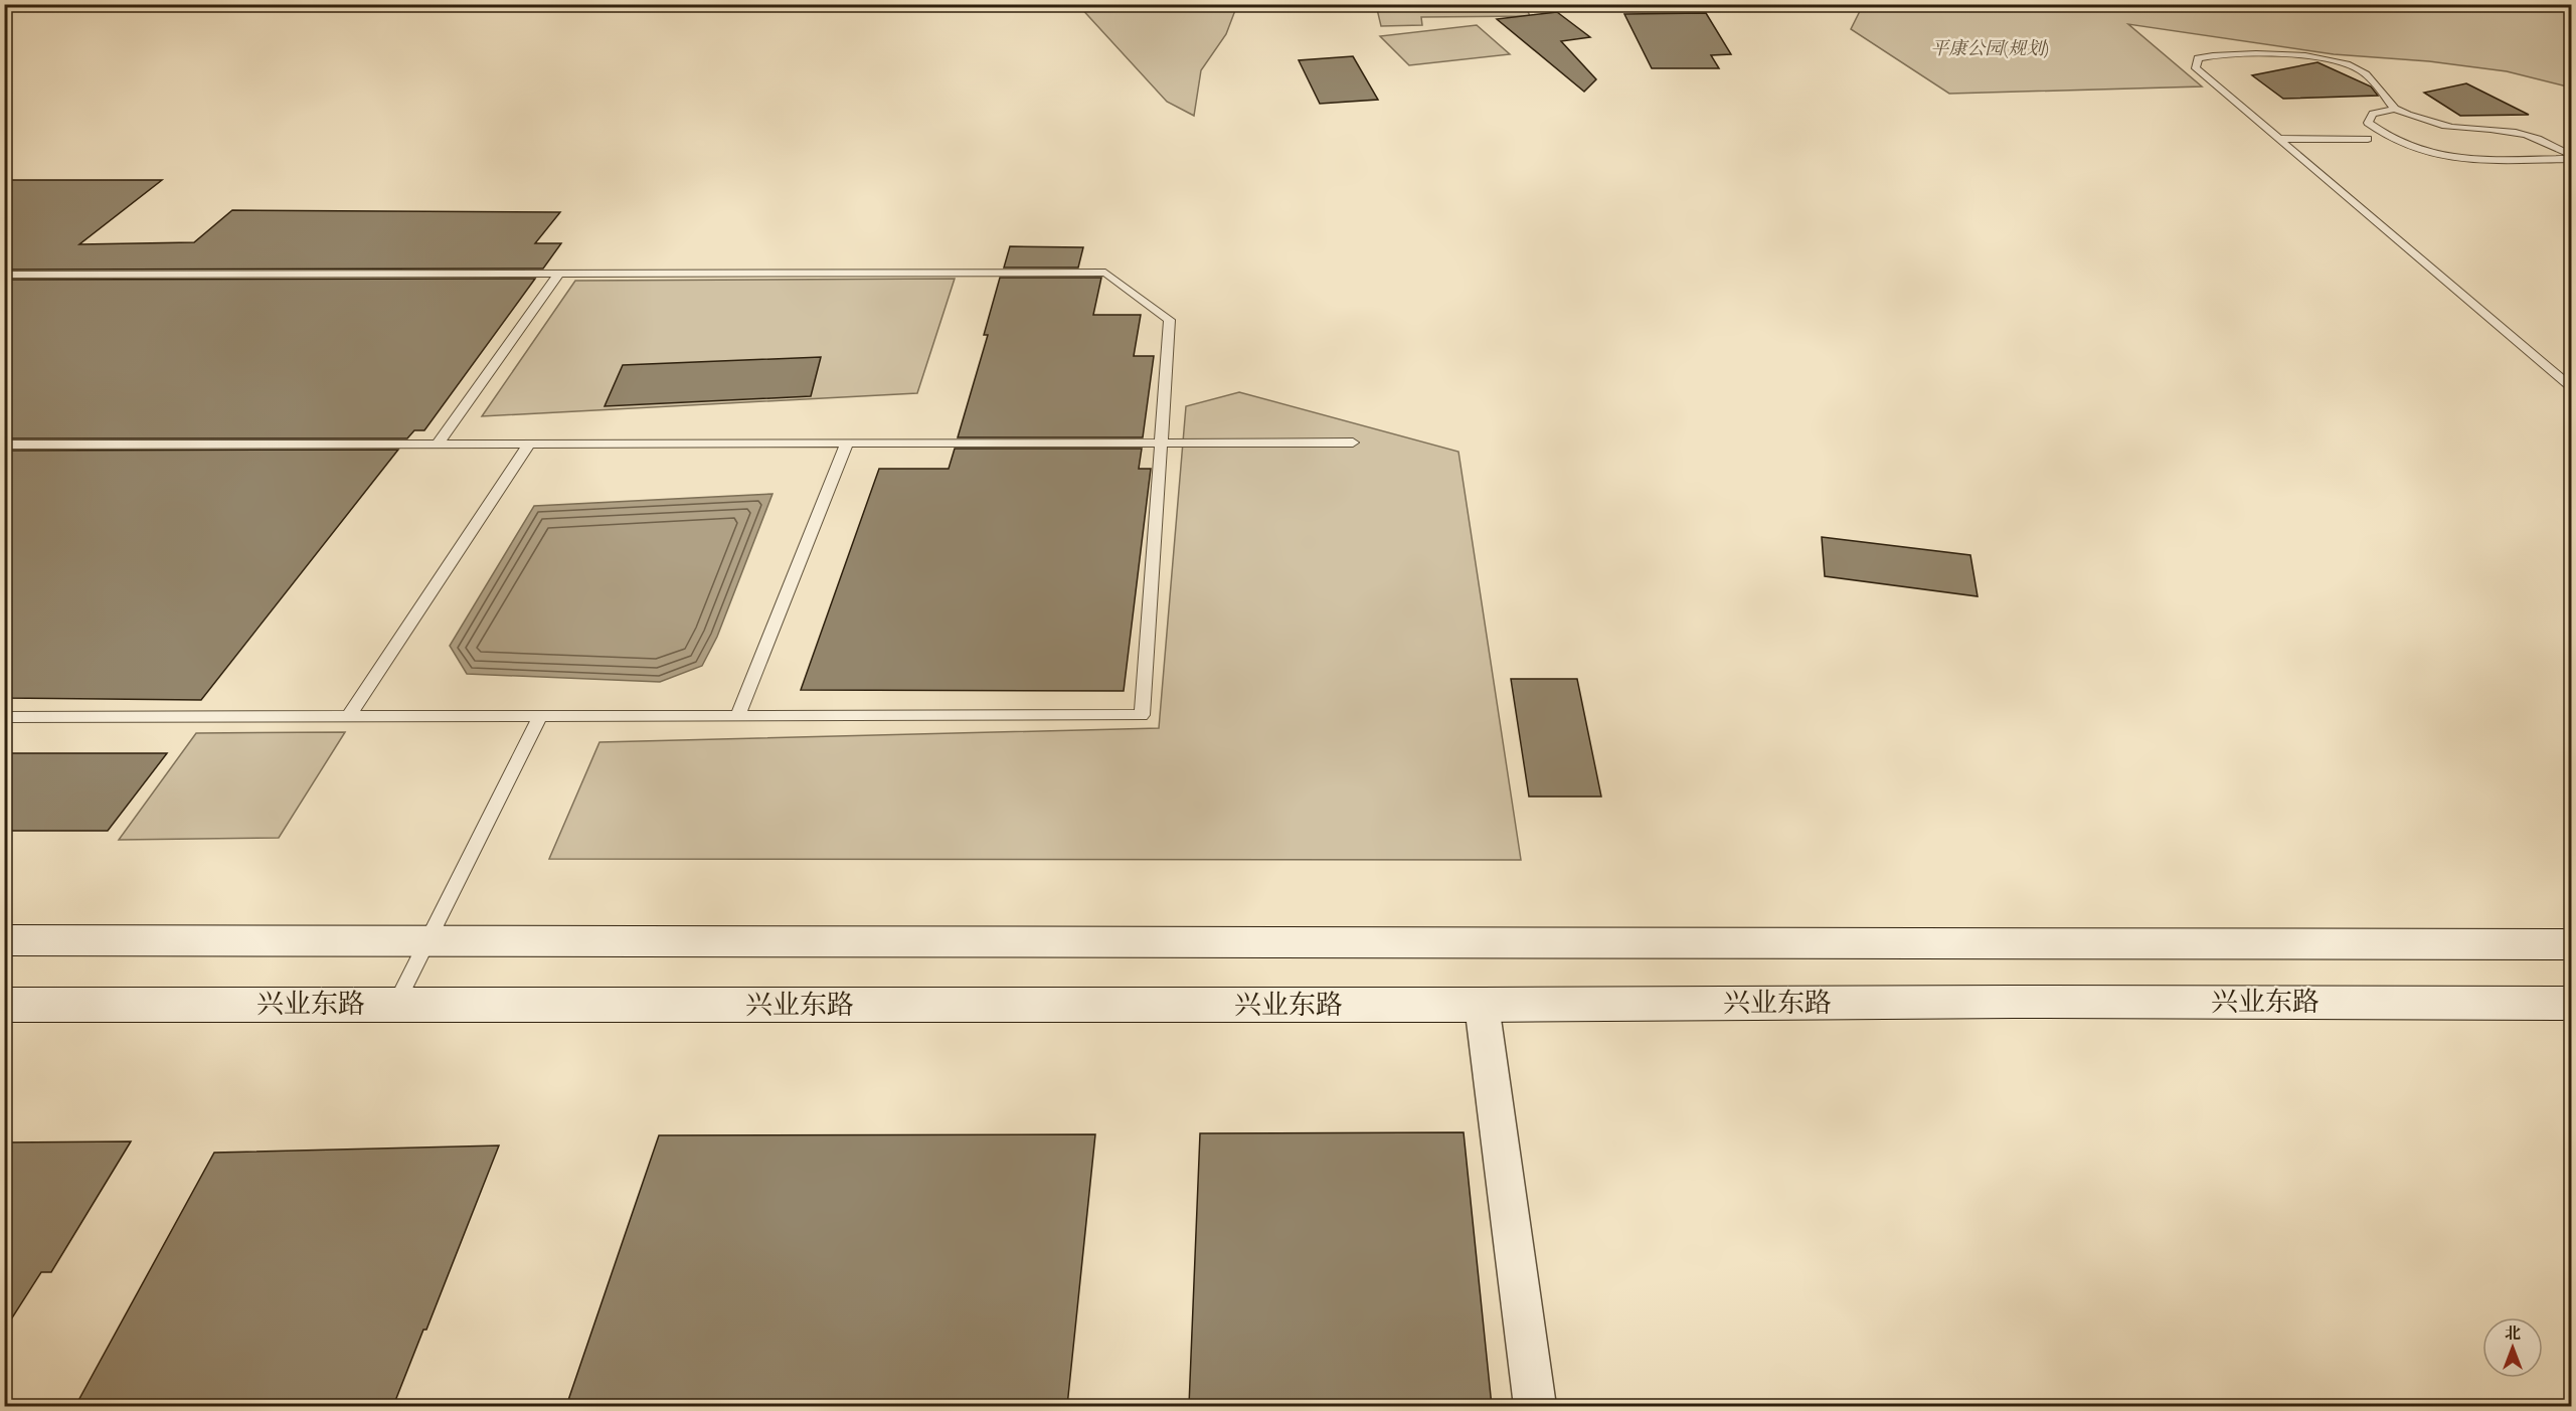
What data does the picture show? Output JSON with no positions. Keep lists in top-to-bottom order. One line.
{"streets":{"street":["兴业东路"]},"parks":["平康公园(规划)"],"north":"top"}
